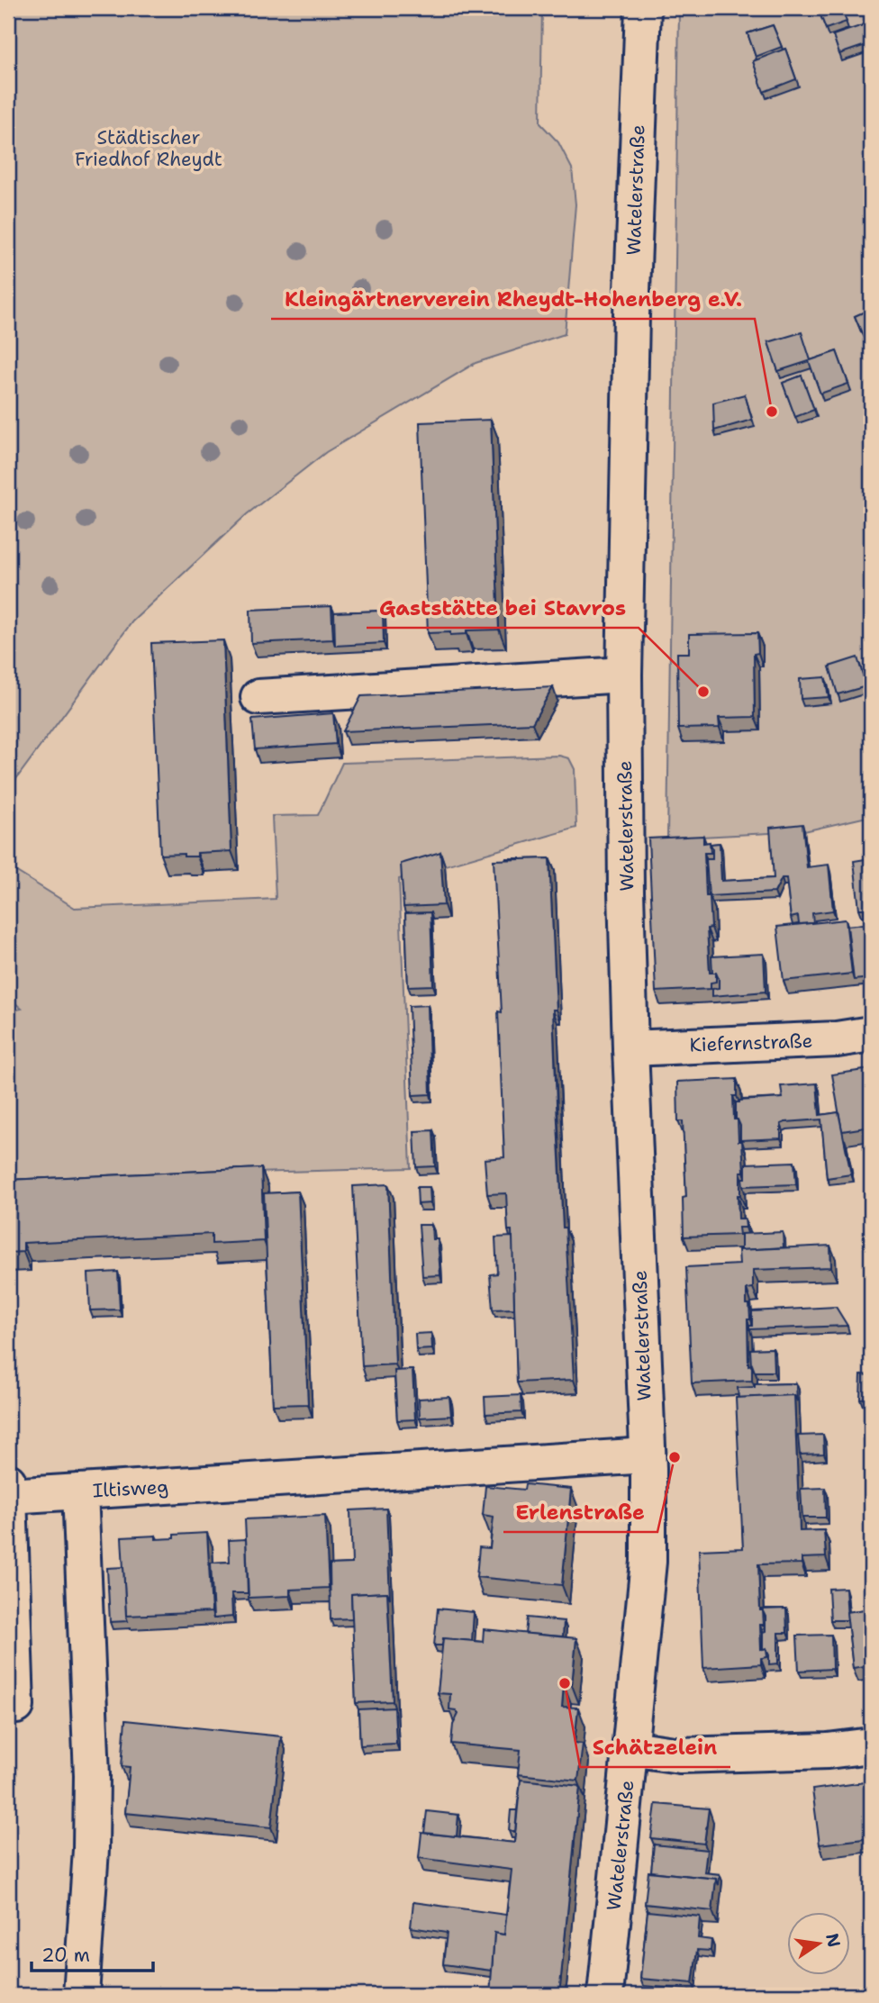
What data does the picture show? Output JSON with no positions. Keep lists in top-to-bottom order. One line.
{"streets":{"street":["Watelerstraße","Kiefernstraße","Iltisweg"]},"crossings":[["Watelerstraße","Kiefernstraße"],["Watelerstraße","Iltisweg"]],"parks":["Städtischer Friedhof Rheydt"],"places":["Kleingärtnerverein Rheydt-Hohenberg e.V.","Gaststätte bei Stavros","Erlenstraße","Schätzelein"],"scale_bar":"20 m","north":"right"}
